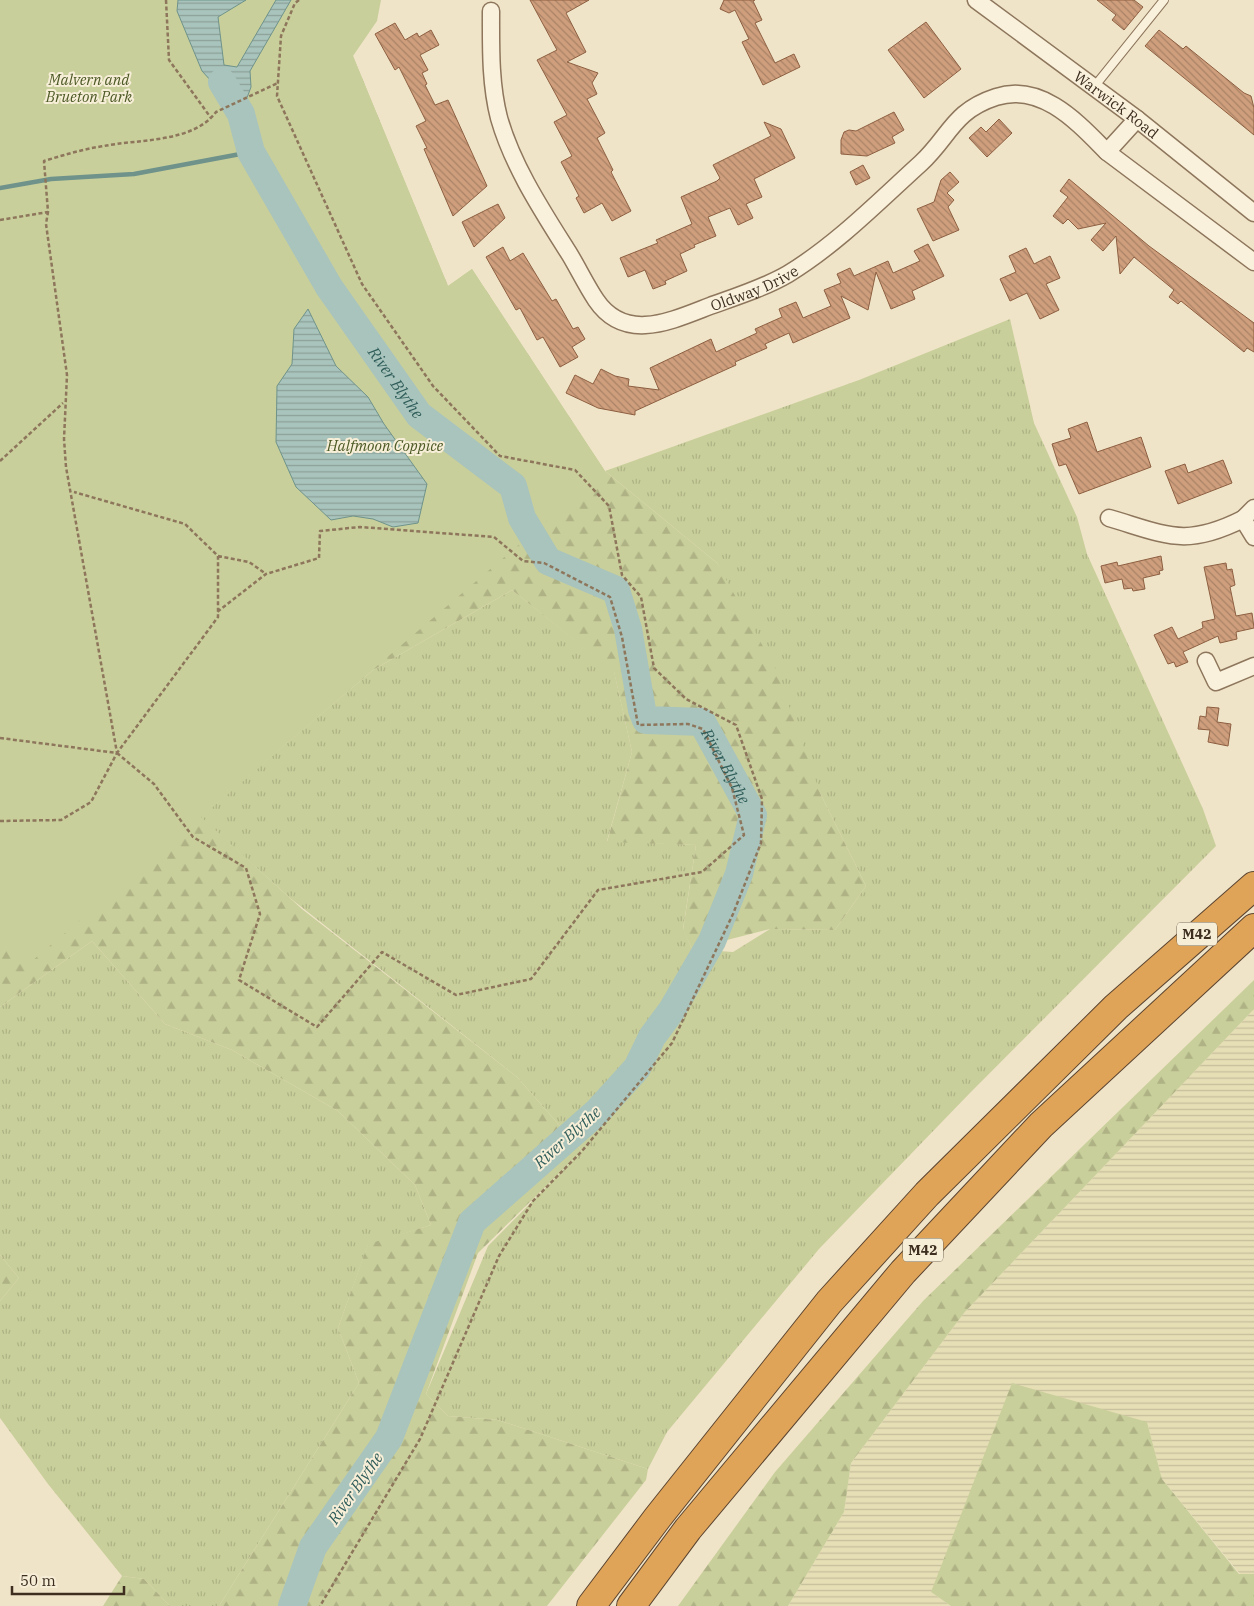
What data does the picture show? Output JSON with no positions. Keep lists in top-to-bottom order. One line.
{"streets":{"highway":["M42"],"street":["Warwick Road","Oldway Drive"]},"water":["River Blythe"],"parks":["Malvern and Brueton Park","Halfmoon Coppice"],"scale_bar":"50 m"}
